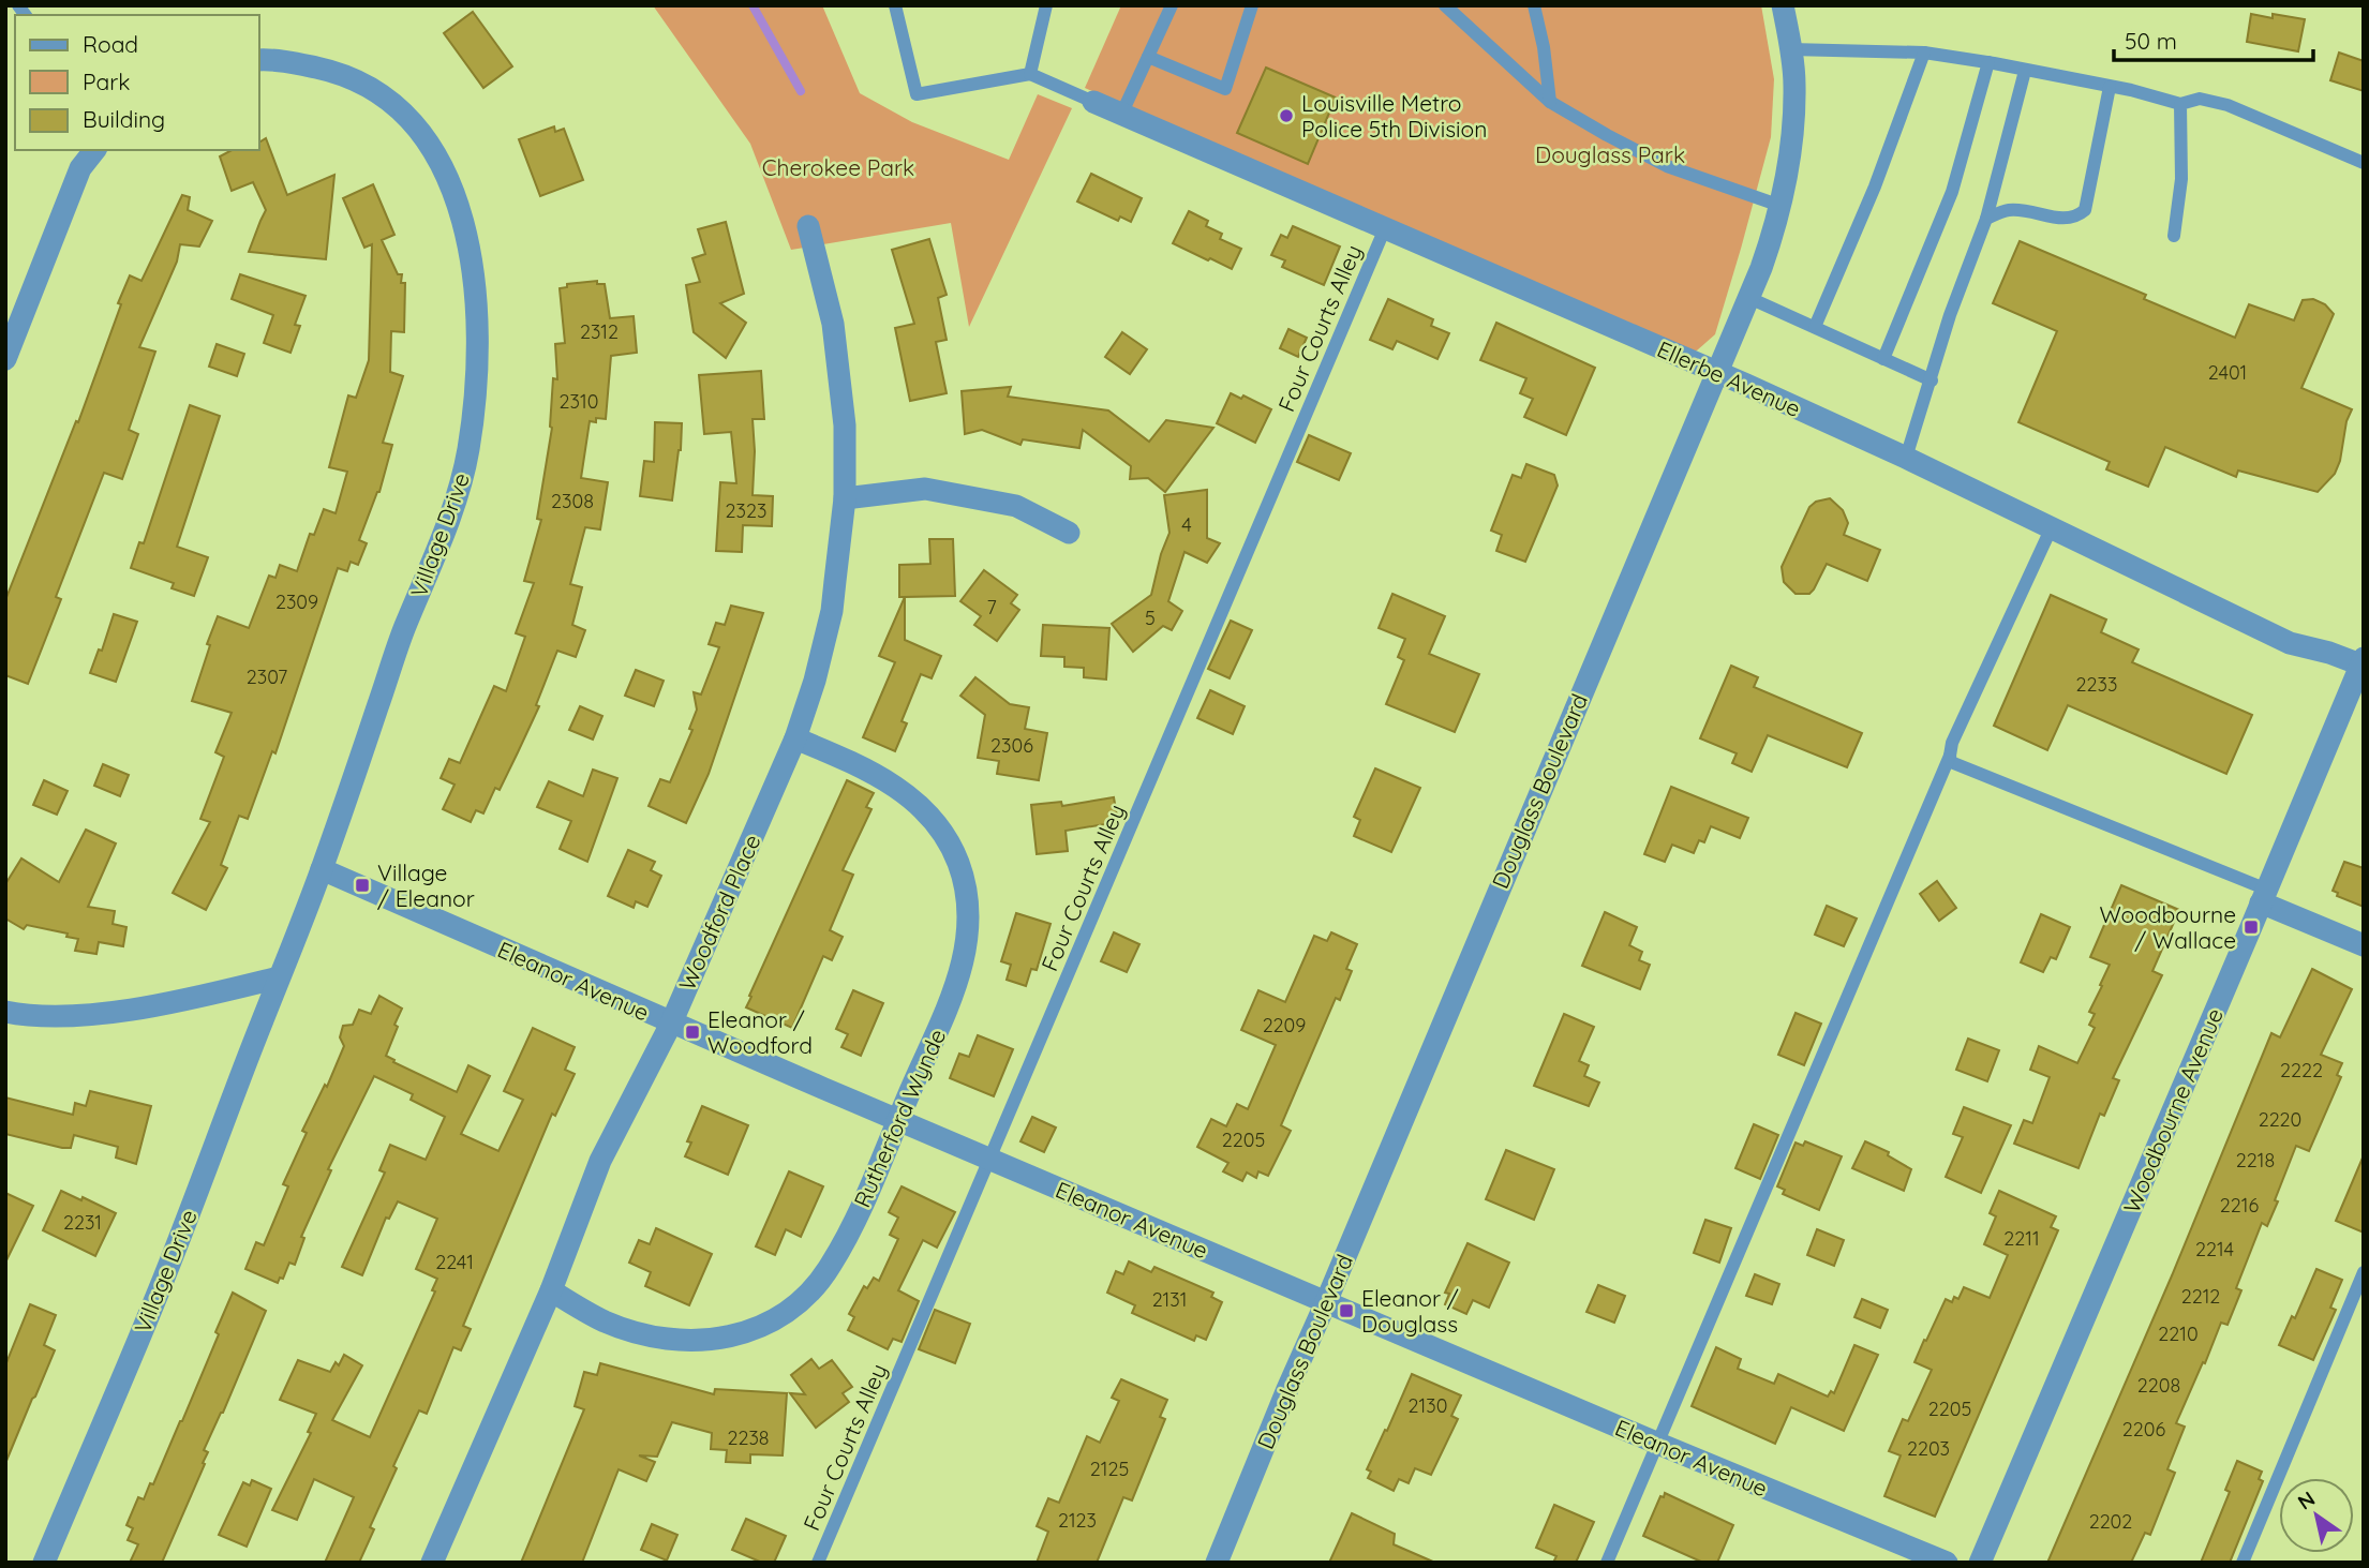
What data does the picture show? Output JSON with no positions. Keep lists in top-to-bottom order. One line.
{"streets":{"street":["Ellerbe Avenue","Village Drive","Douglass Boulevard","Woodford Place","Eleanor Avenue","Woodbourne Avenue","Rutherford Wynde"],"lane":["Four Courts Alley"]},"crossings":[["Four Courts Alley","Ellerbe Avenue"],["Four Courts Alley","Eleanor Avenue"],["Ellerbe Avenue","Douglass Boulevard"],["Ellerbe Avenue","Woodbourne Avenue"],["Village Drive","Eleanor Avenue"],["Douglass Boulevard","Eleanor Avenue"],["Woodford Place","Eleanor Avenue"],["Woodford Place","Rutherford Wynde"],["Eleanor Avenue","Rutherford Wynde"]],"parks":["Douglass Park","Cherokee Park"],"places":{"other":["Louisville Metro Police 5th Division"],"transit":["Village / Eleanor","Woodbourne / Wallace","Eleanor / Woodford","Eleanor / Douglass"]},"house_numbers":["2312","2401","2310","2308","2323","4","2309","7","5","2307","2233","2306","2209","2222","2220","2205","2218","2216","2231","2211","2214","2241","2212","2131","2210","2208","2130","2205","2206","2238","2203","2125","2123","2202"],"legend":["Road","Park","Building"],"scale_bar":"50 m","north":"top left"}
